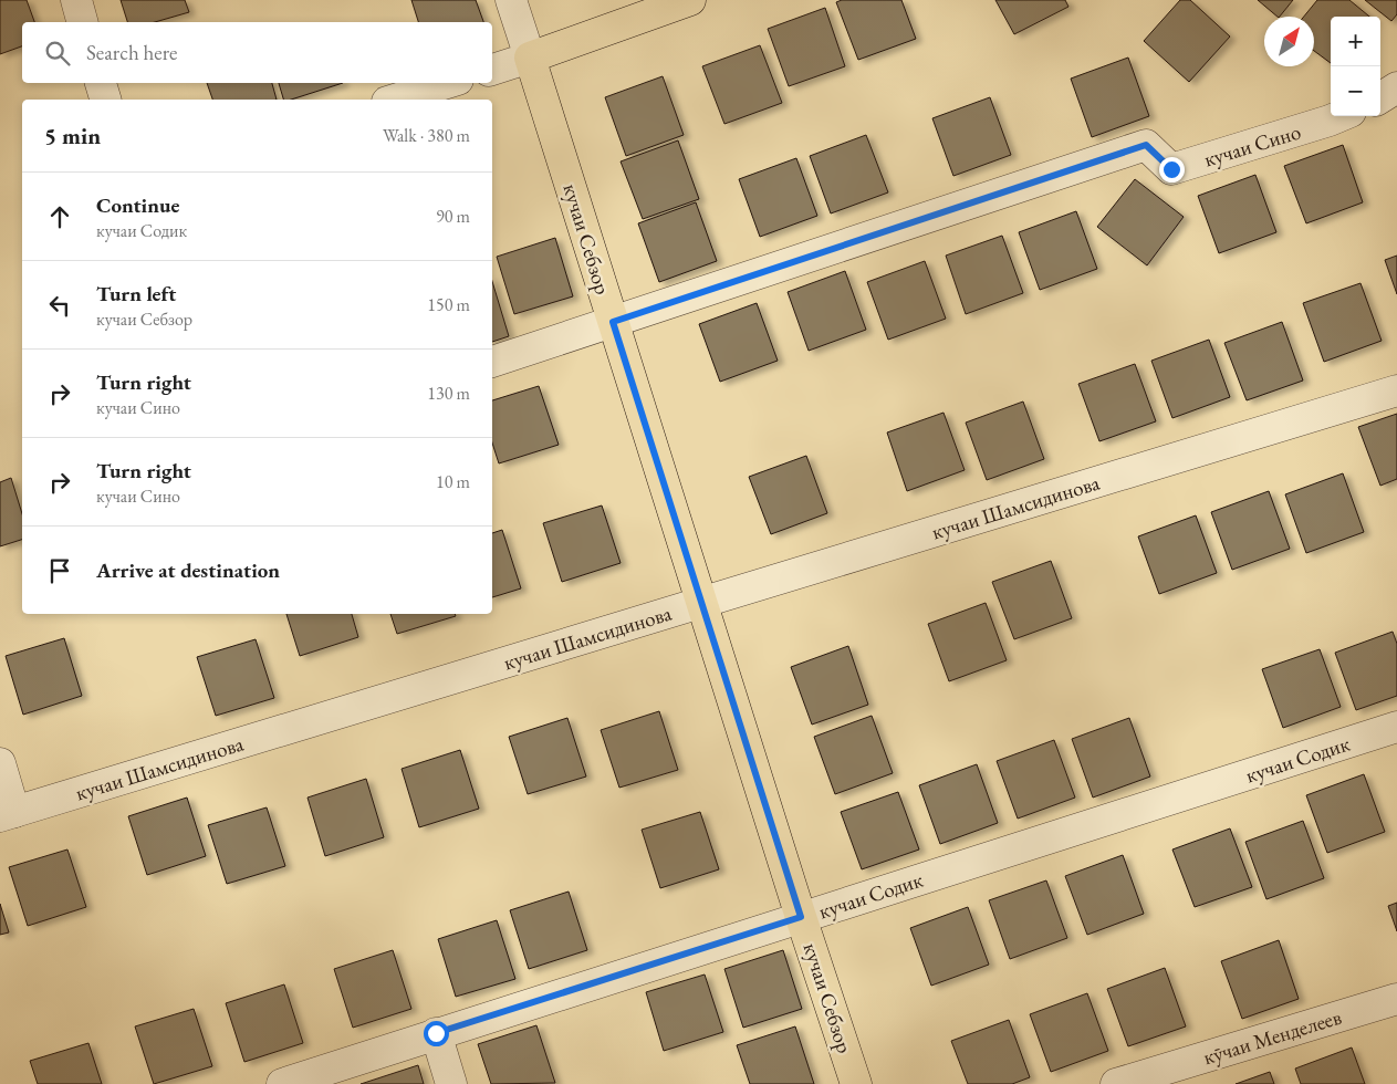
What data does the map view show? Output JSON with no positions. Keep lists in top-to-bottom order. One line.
{"streets":{"main road":["кучаи Себзор"],"street":["кучаи Сино","кучаи Шамсидинова","кучаи Содик","кӯчаи Менделеев"]},"crossings":[["кучаи Сино","кучаи Себзор"],["кучаи Себзор","кучаи Шамсидинова"],["кучаи Себзор","кучаи Содик"]],"north":"top right","page":{"map_buttons":["+","−"],"search":"Search here","heading":["5 min","Walk · 380 m"],"list":[["Continue","кучаи Содик","90 m"],["Turn left","кучаи Себзор","150 m"],["Turn right","кучаи Сино","130 m"],["Turn right","кучаи Сино","10 m"],"Arrive at destination"]}}
